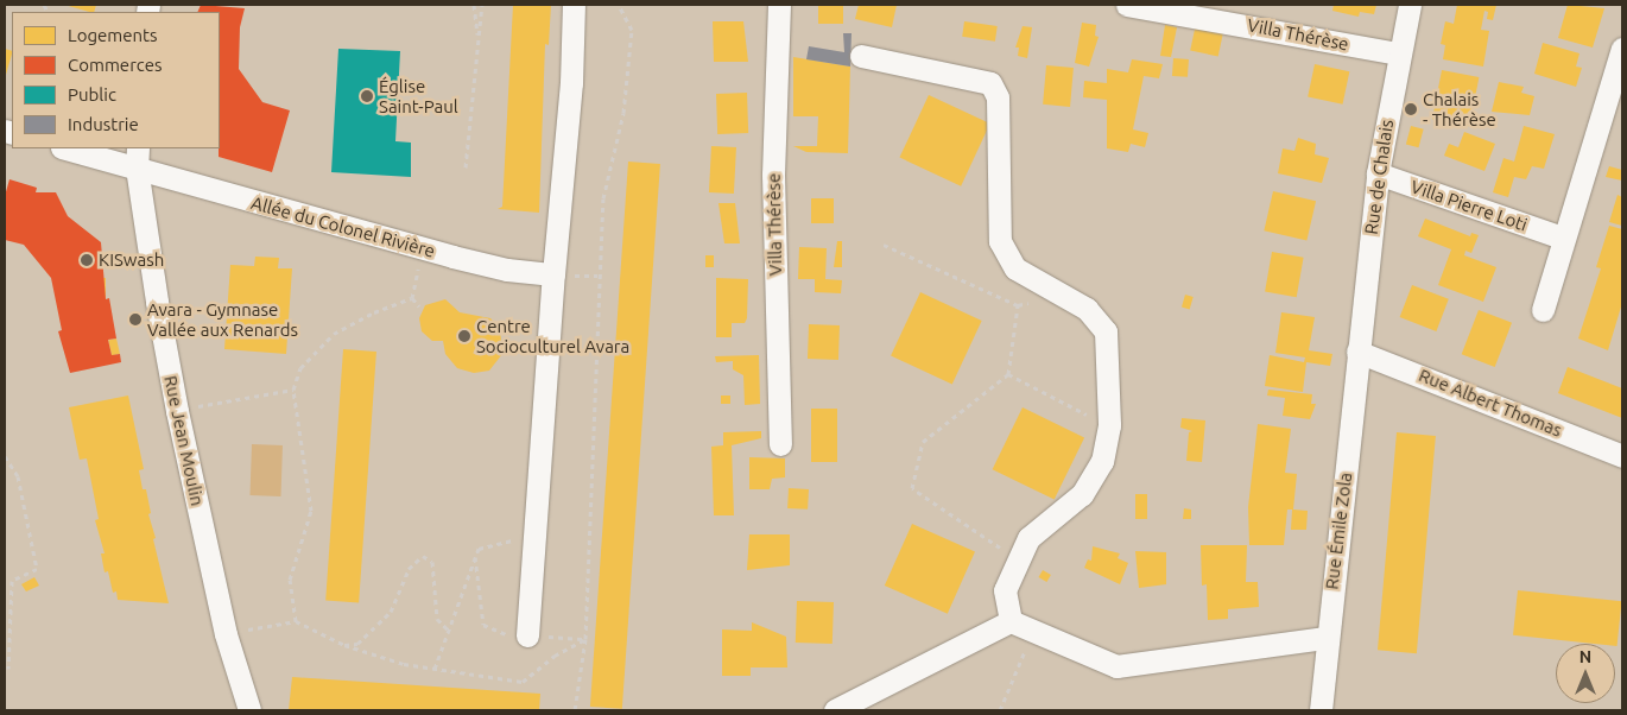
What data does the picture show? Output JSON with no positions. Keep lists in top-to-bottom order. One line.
{"streets":{"street":["Villa Thérèse","Rue de Chalais","Villa Pierre Loti","Allée du Colonel Rivière","Rue Albert Thomas","Rue Jean Moulin","Rue Émile Zola"]},"crossings":[["Villa Thérèse","Rue de Chalais"],["Rue de Chalais","Villa Pierre Loti"],["Rue de Chalais","Rue Albert Thomas"],["Rue de Chalais","Rue Émile Zola"],["Allée du Colonel Rivière","Rue Jean Moulin"],["Rue Albert Thomas","Rue Émile Zola"]],"places":["Église Saint-Paul","Chalais - Thérèse","KISwash","Avara - Gymnase Vallée aux Renards","Centre Socioculturel Avara"],"legend":["Logements","Commerces","Public","Industrie"],"north":"top"}
